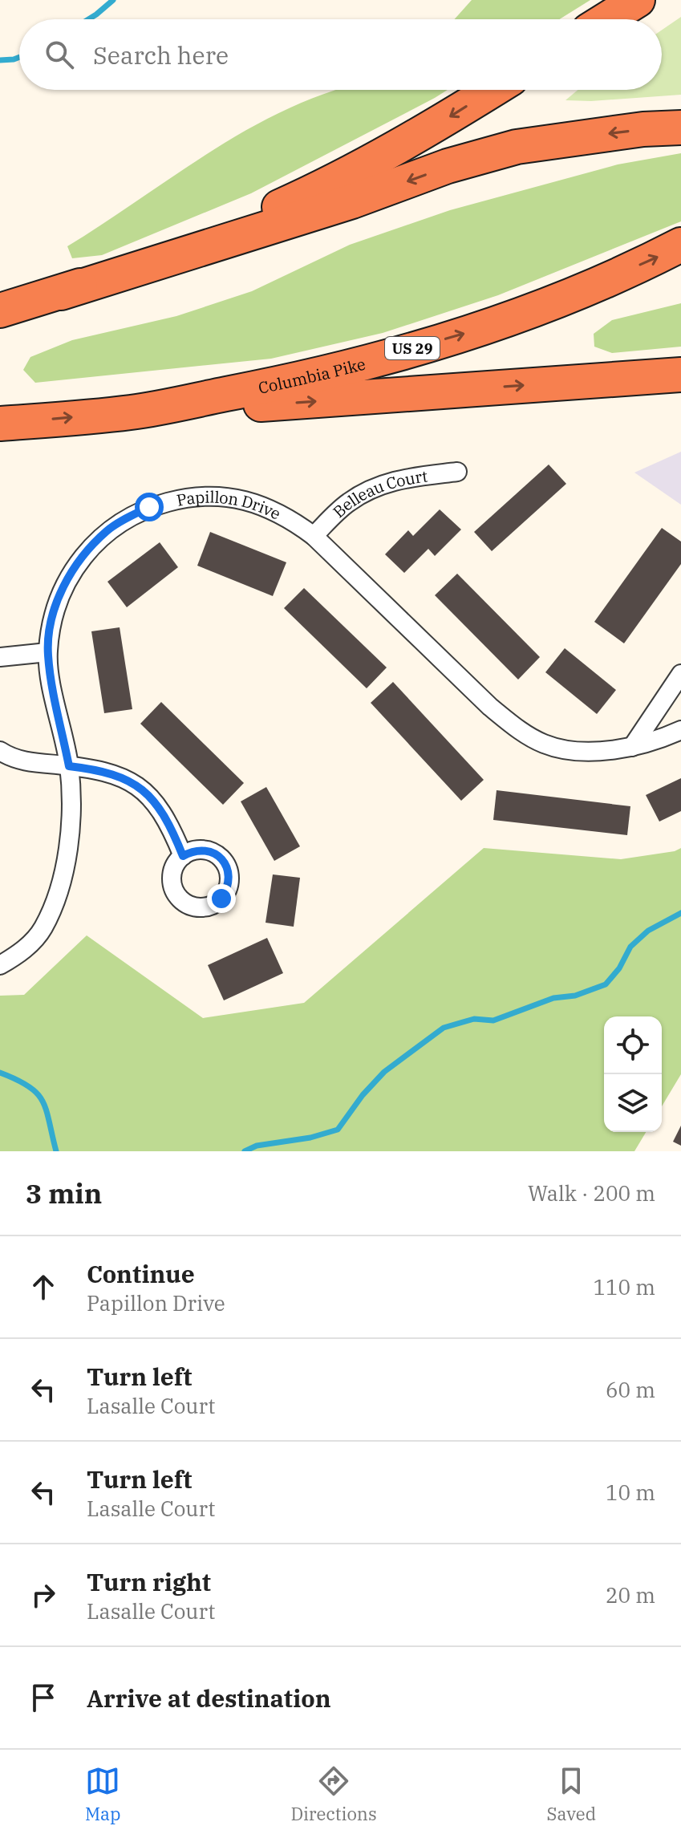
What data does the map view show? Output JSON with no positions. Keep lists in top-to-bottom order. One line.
{"streets":{"highway":["US 29","Columbia Pike"],"street":["Belleau Court","Papillon Drive"]},"crossings":[["Belleau Court","Papillon Drive"]],"page":{"search":"Search here","heading":["3 min","Walk · 200 m"],"list":[["Continue","Papillon Drive","110 m"],["Turn left","Lasalle Court","60 m"],["Turn left","Lasalle Court","10 m"],["Turn right","Lasalle Court","20 m"],"Arrive at destination"],"nav":["Map","Directions","Saved"]}}
